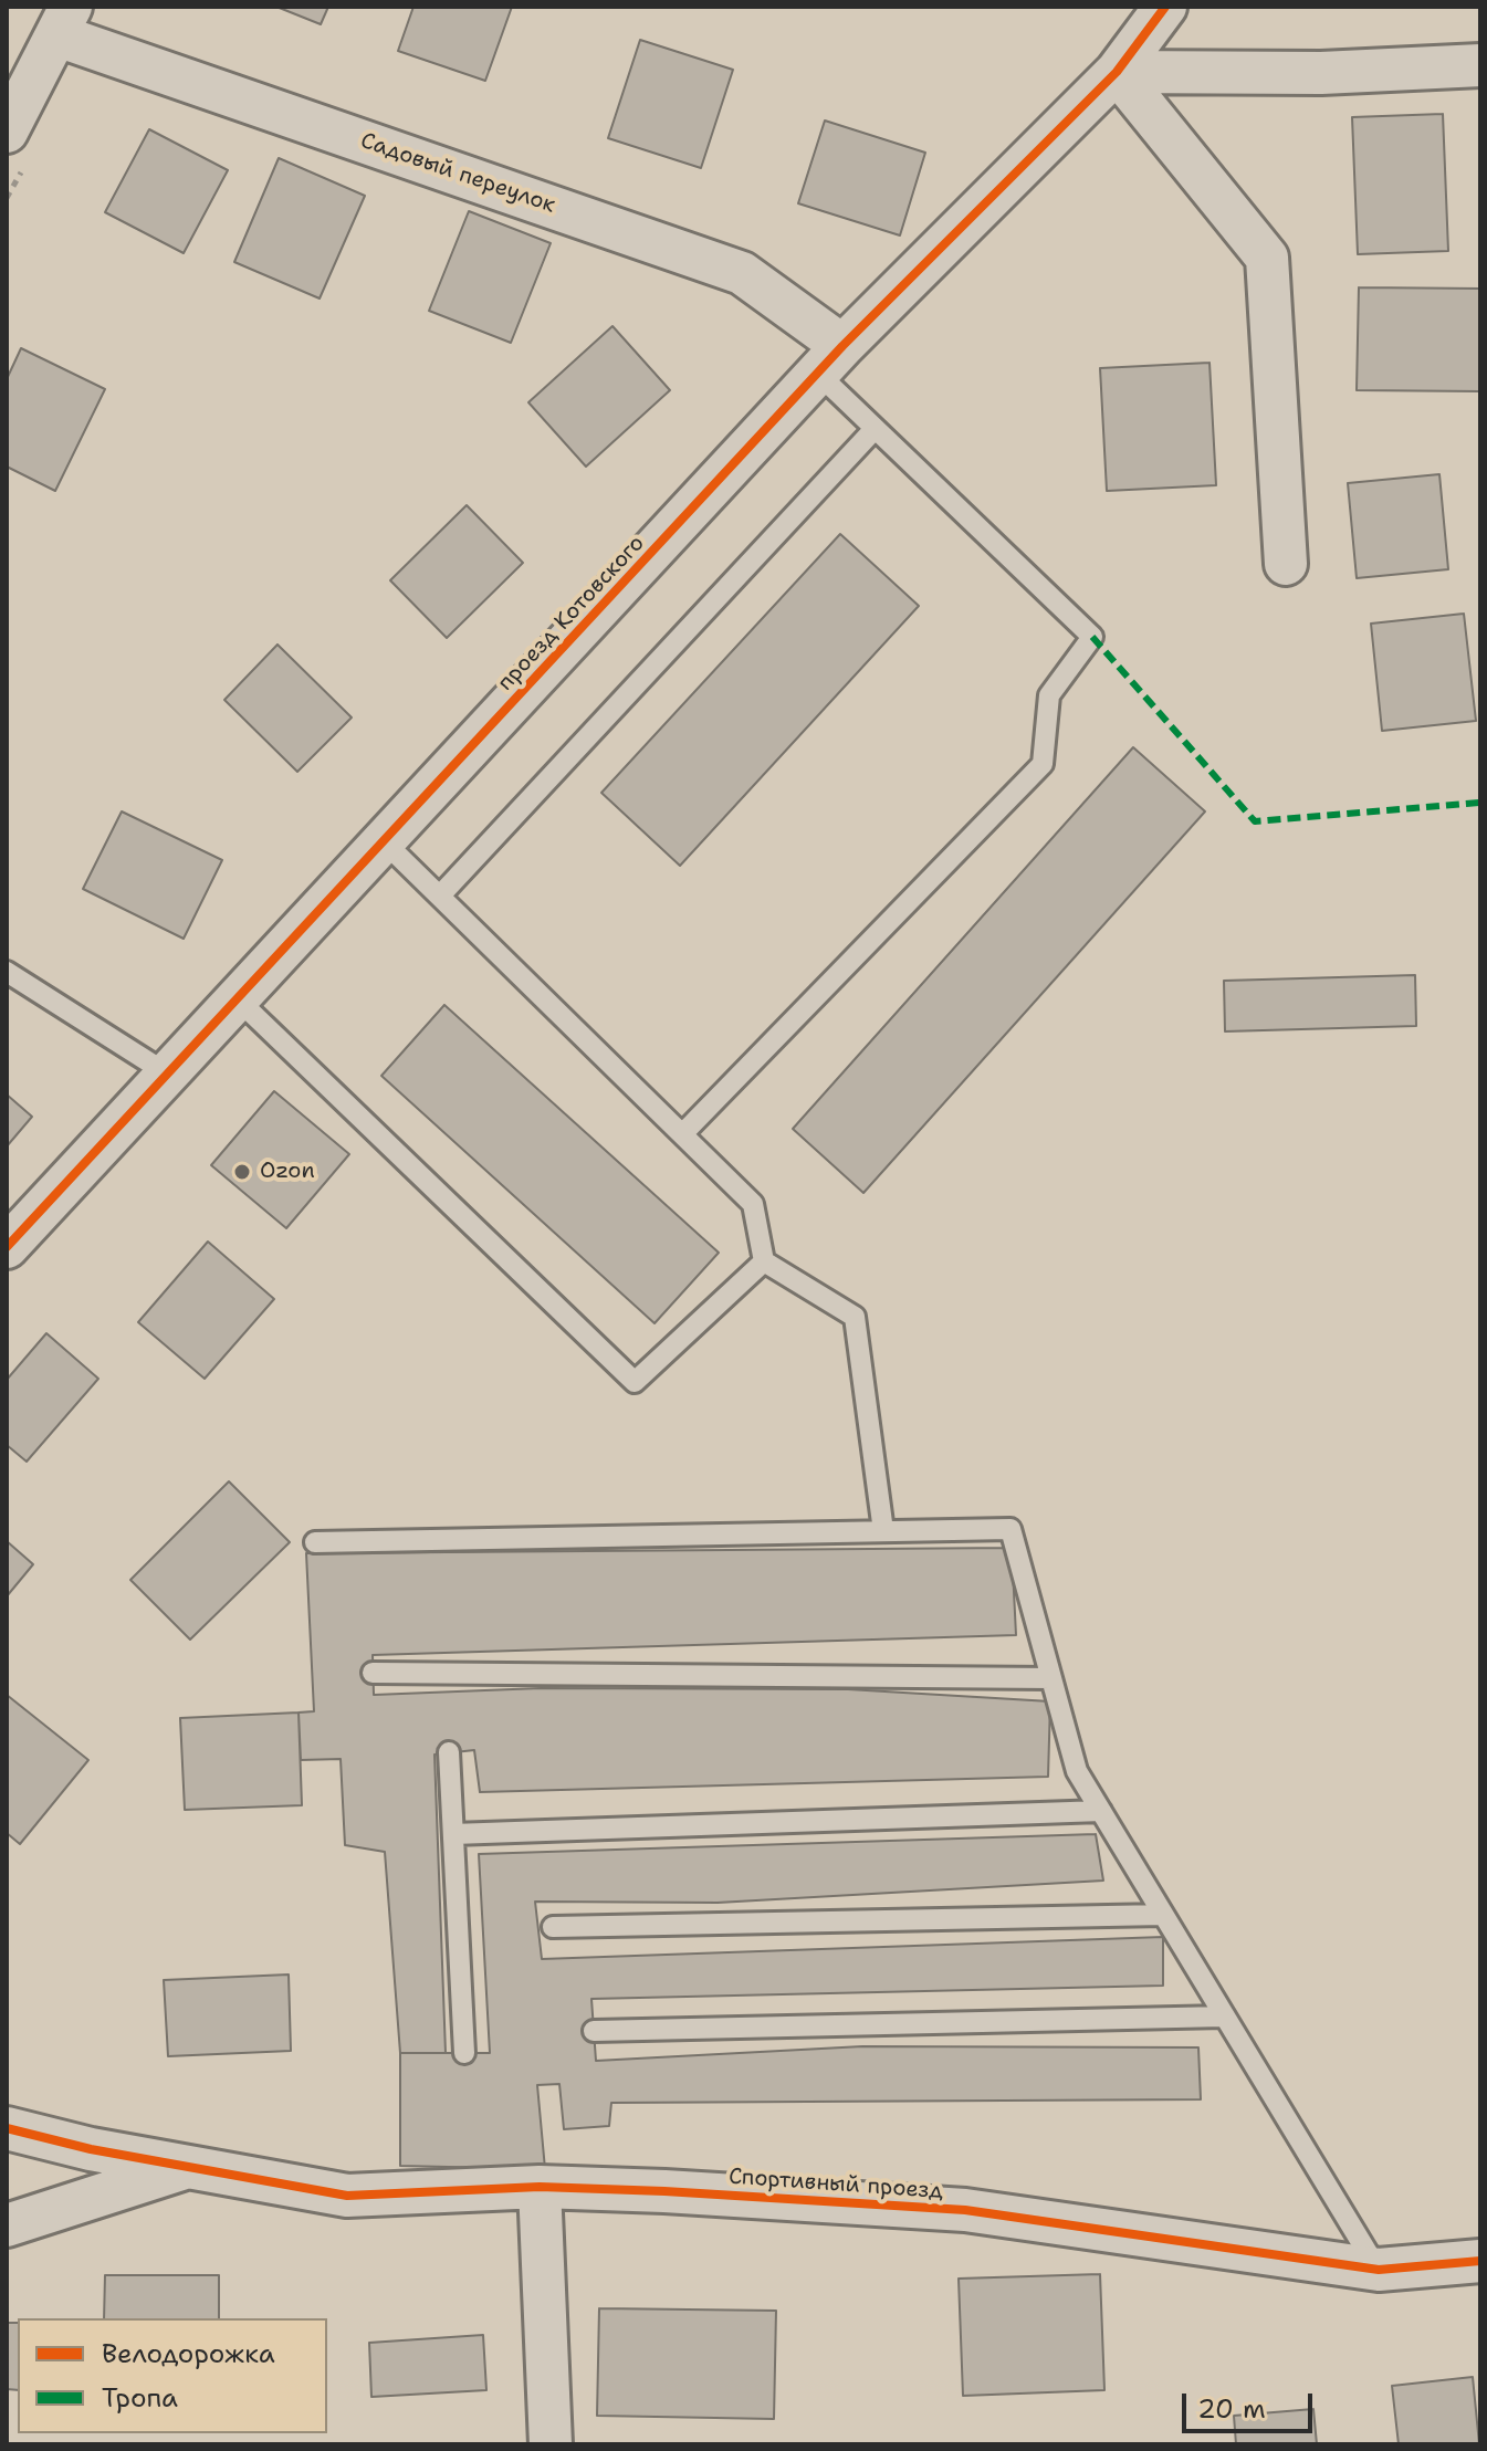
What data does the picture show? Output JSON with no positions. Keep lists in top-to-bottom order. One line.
{"streets":{"street":["Садовый переулок","проезд Котовского","Спортивный проезд"]},"crossings":[["Садовый переулок","проезд Котовского"]],"places":["Ozon"],"legend":["Велодорожка","Тропа"],"scale_bar":"20 m"}
